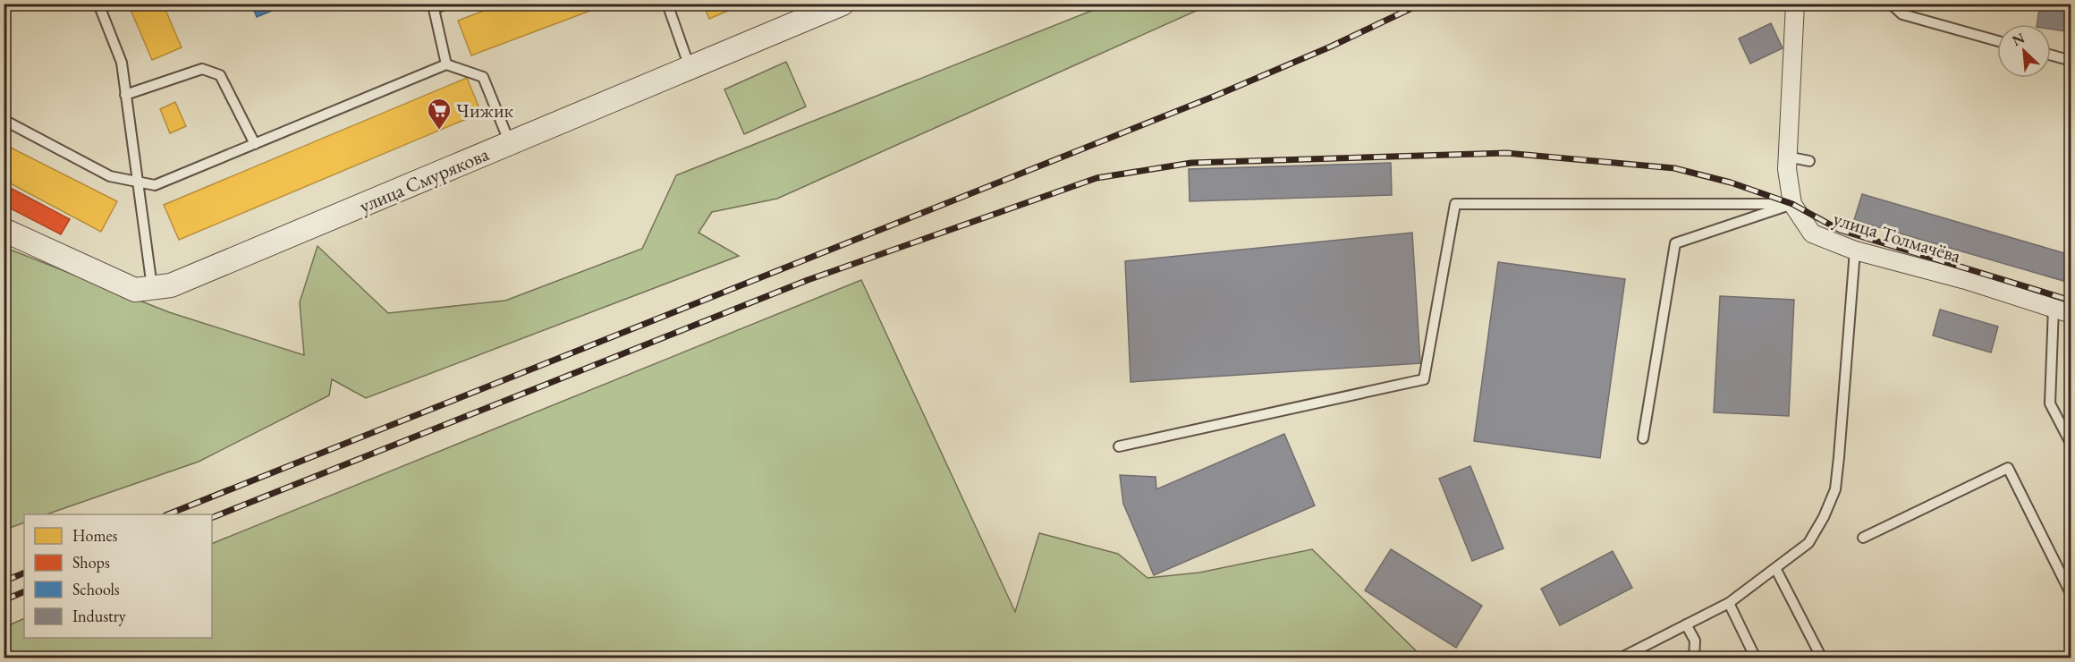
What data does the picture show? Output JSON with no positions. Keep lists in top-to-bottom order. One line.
{"streets":{"street":["улица Смурякова","улица Толмачёва"]},"places":{"supermarket":["Чижик"]},"legend":["Homes","Shops","Schools","Industry"],"north":"top left"}
